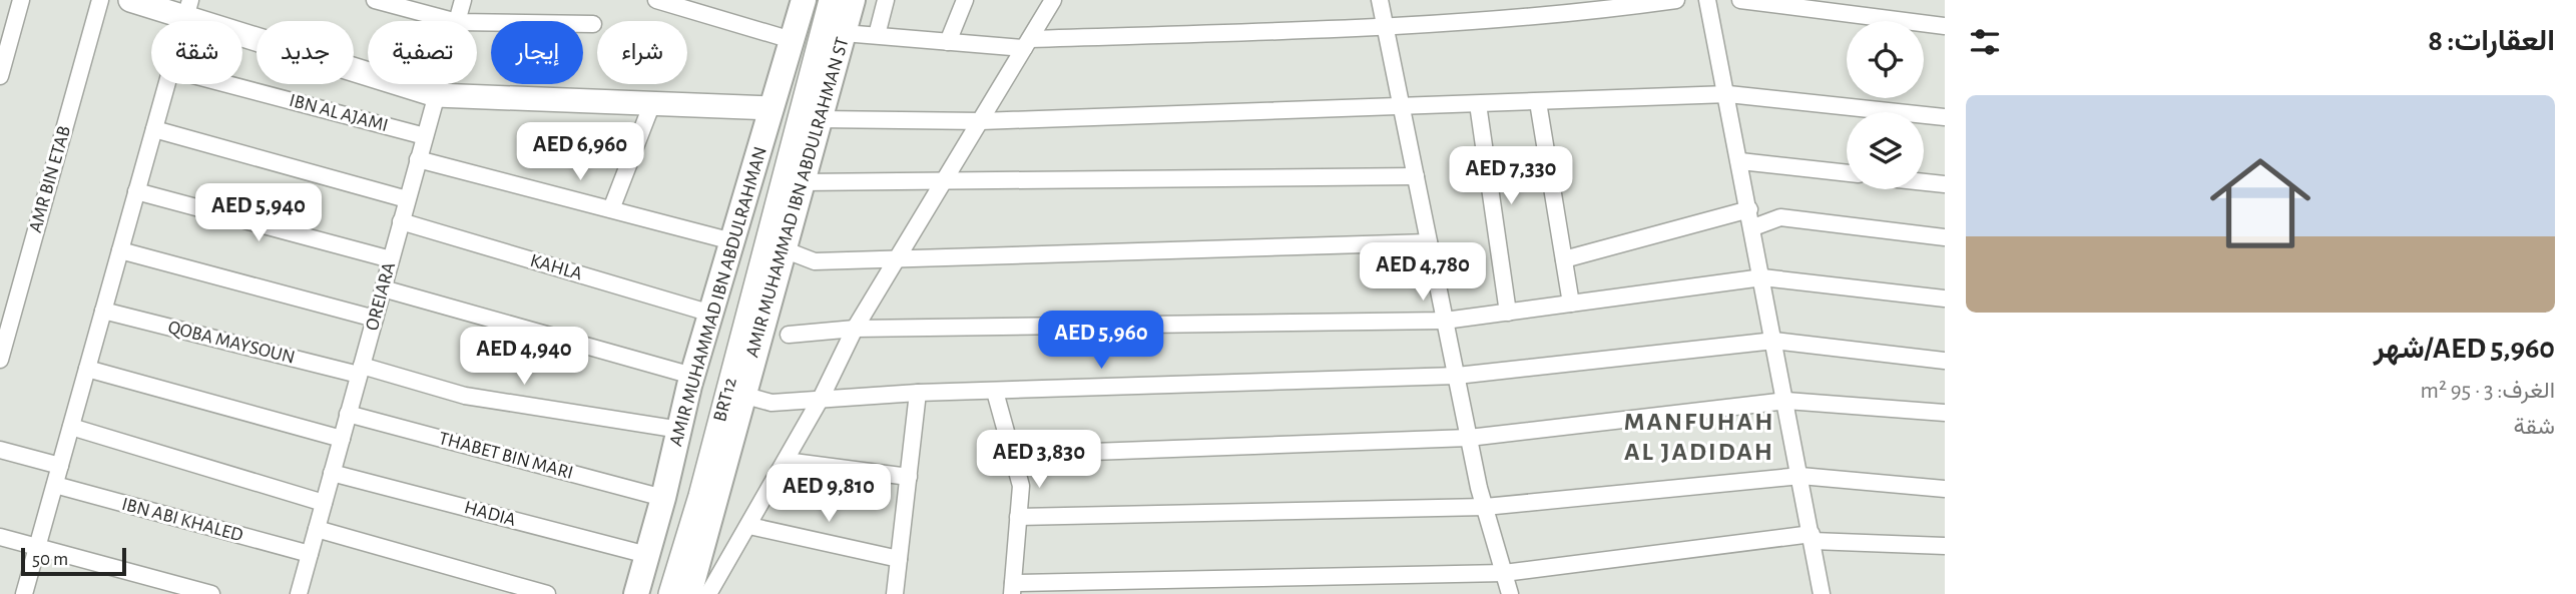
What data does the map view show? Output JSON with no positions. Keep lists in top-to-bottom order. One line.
{"streets":{"main road":["AMIR MUHAMMAD IBN ABDULRAHMAN ST","AMIR MUHAMMAD IBN ABDULRAHMAN"],"street":["IBN AL AJAMI","AMR BIN ETAB","KAHLA","OREIARA","QOBA MAYSOUN","BRT12","THABET BIN MARI","HADIA","IBN ABI KHALED"]},"crossings":[["IBN AL AJAMI","OREIARA"],["KAHLA","OREIARA"],["KAHLA","AMIR MUHAMMAD IBN ABDULRAHMAN"],["OREIARA","QOBA MAYSOUN"],["OREIARA","THABET BIN MARI"],["OREIARA","HADIA"],["OREIARA","IBN ABI KHALED"],["AMIR MUHAMMAD IBN ABDULRAHMAN","QOBA MAYSOUN"],["AMIR MUHAMMAD IBN ABDULRAHMAN","THABET BIN MARI"],["AMIR MUHAMMAD IBN ABDULRAHMAN","HADIA"]],"districts":["MANFUHAH AL JADIDAH"],"scale_bar":"50 m","page":{"heading":"العقارات: 8","chip":["شراء","إيجار","تصفية","جديد","شقة"],"list":[{"name":"AED 5,960/شهر","note":"الغرف: 3 · 95 m² · شقة"}],"price":["AED 6,960","AED 7,330","AED 5,940","AED 4,780","AED 5,960","AED 4,940","AED 3,830","AED 9,810"],"scale":"50 m"}}
